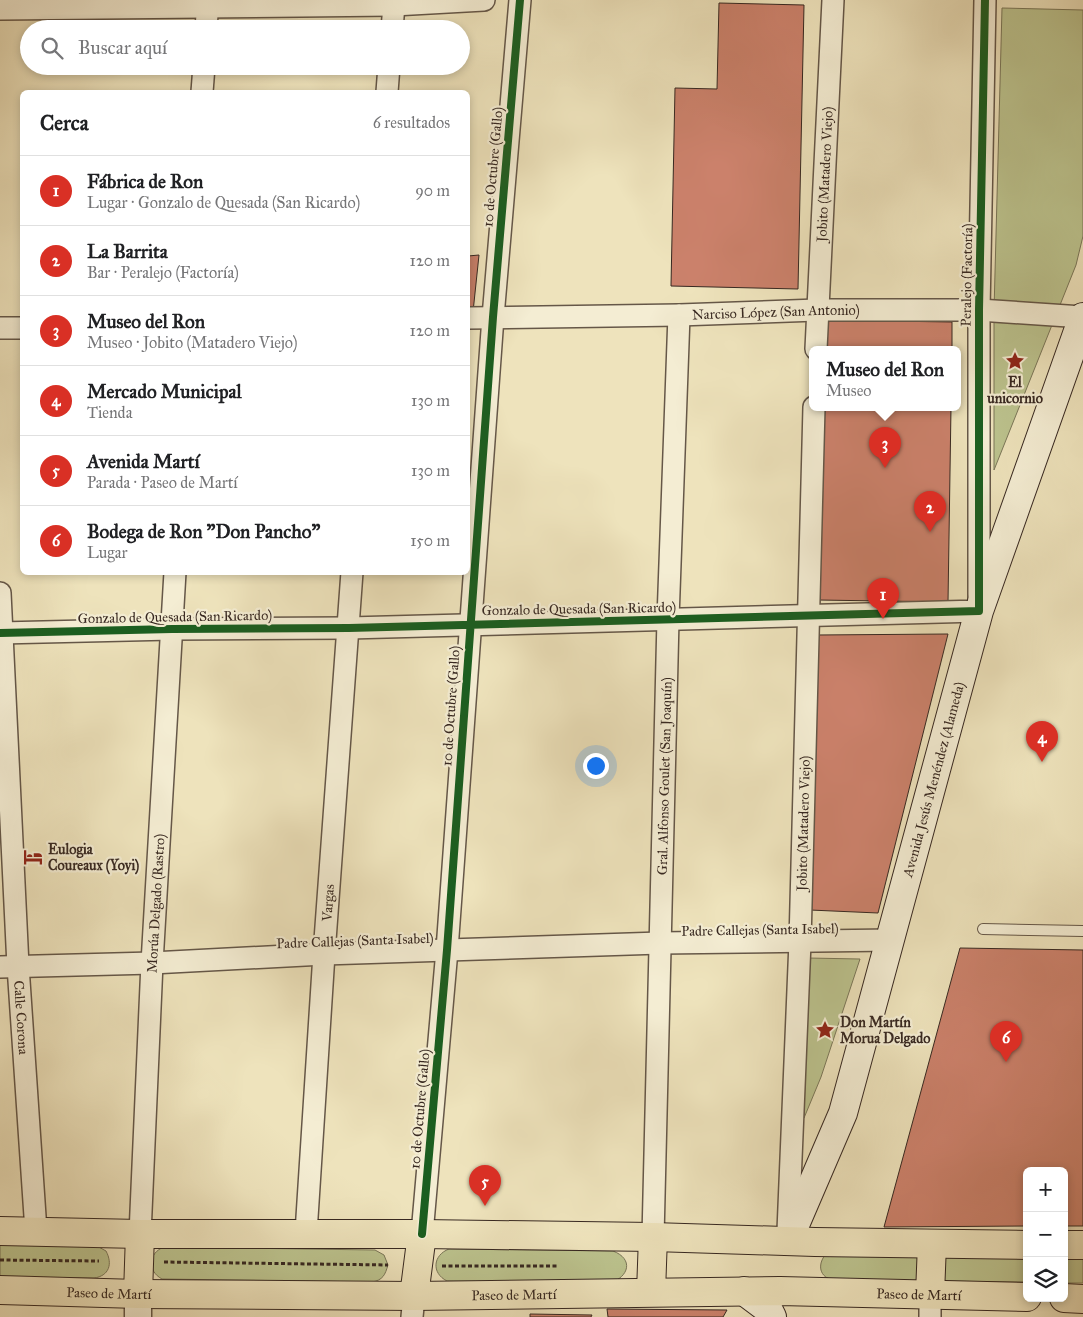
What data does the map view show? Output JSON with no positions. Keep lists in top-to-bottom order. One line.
{"streets":{"main road":["Avenida Jesús Menéndez (Alameda)","Paseo de Martí"],"street":["10 de Octubre (Gallo)","Jobito (Matadero Viejo)","Peralejo (Factoría)","Narciso López (San Antonio)","Gonzalo de Quesada (San Ricardo)","Gral. Alfonso Goulet (San Joaquín)","Morúa Delgado (Rastro)","Vargas","Padre Callejas (Santa Isabel)","Calle Corona"]},"crossings":[["10 de Octubre (Gallo)","Narciso López (San Antonio)"],["10 de Octubre (Gallo)","Gonzalo de Quesada (San Ricardo)"],["10 de Octubre (Gallo)","Padre Callejas (Santa Isabel)"],["Jobito (Matadero Viejo)","Narciso López (San Antonio)"],["Jobito (Matadero Viejo)","Gonzalo de Quesada (San Ricardo)"],["Jobito (Matadero Viejo)","Avenida Jesús Menéndez (Alameda)"],["Jobito (Matadero Viejo)","Padre Callejas (Santa Isabel)"],["Peralejo (Factoría)","Narciso López (San Antonio)"],["Peralejo (Factoría)","Gonzalo de Quesada (San Ricardo)"],["Peralejo (Factoría)","Avenida Jesús Menéndez (Alameda)"],["Narciso López (San Antonio)","Gral. Alfonso Goulet (San Joaquín)"],["Narciso López (San Antonio)","Avenida Jesús Menéndez (Alameda)"],["Gonzalo de Quesada (San Ricardo)","Gral. Alfonso Goulet (San Joaquín)"],["Gonzalo de Quesada (San Ricardo)","Avenida Jesús Menéndez (Alameda)"],["Gonzalo de Quesada (San Ricardo)","Morúa Delgado (Rastro)"],["Gonzalo de Quesada (San Ricardo)","Vargas"],["Gonzalo de Quesada (San Ricardo)","Calle Corona"],["Gral. Alfonso Goulet (San Joaquín)","Padre Callejas (Santa Isabel)"],["Avenida Jesús Menéndez (Alameda)","Padre Callejas (Santa Isabel)"],["Morúa Delgado (Rastro)","Padre Callejas (Santa Isabel)"],["Vargas","Padre Callejas (Santa Isabel)"],["Padre Callejas (Santa Isabel)","Calle Corona"]],"places":{"place":["El unicornio","Don Martín Morua Delgado"],"hotel":["Eulogia Coureaux (Yoyi)"]},"page":{"search":"Buscar aquí","heading":["Cerca","6 resultados"],"list":[{"mark":"1","name":"Fábrica de Ron","note":"Lugar · Gonzalo de Quesada (San Ricardo)","value":"90 m"},{"mark":"2","name":"La Barrita","note":"Bar · Peralejo (Factoría)","value":"120 m"},{"mark":"3","name":"Museo del Ron","note":"Museo · Jobito (Matadero Viejo)","value":"120 m"},{"mark":"4","name":"Mercado Municipal","note":"Tienda","value":"130 m"},{"mark":"5","name":"Avenida Martí","note":"Parada · Paseo de Martí","value":"130 m"},{"mark":"6","name":"Bodega de Ron \"Don Pancho\"","note":"Lugar","value":"150 m"}],"popup":["Museo del Ron","Museo"],"pins":["3","2","1","4","6","5"],"map_buttons":["+","−"]}}
